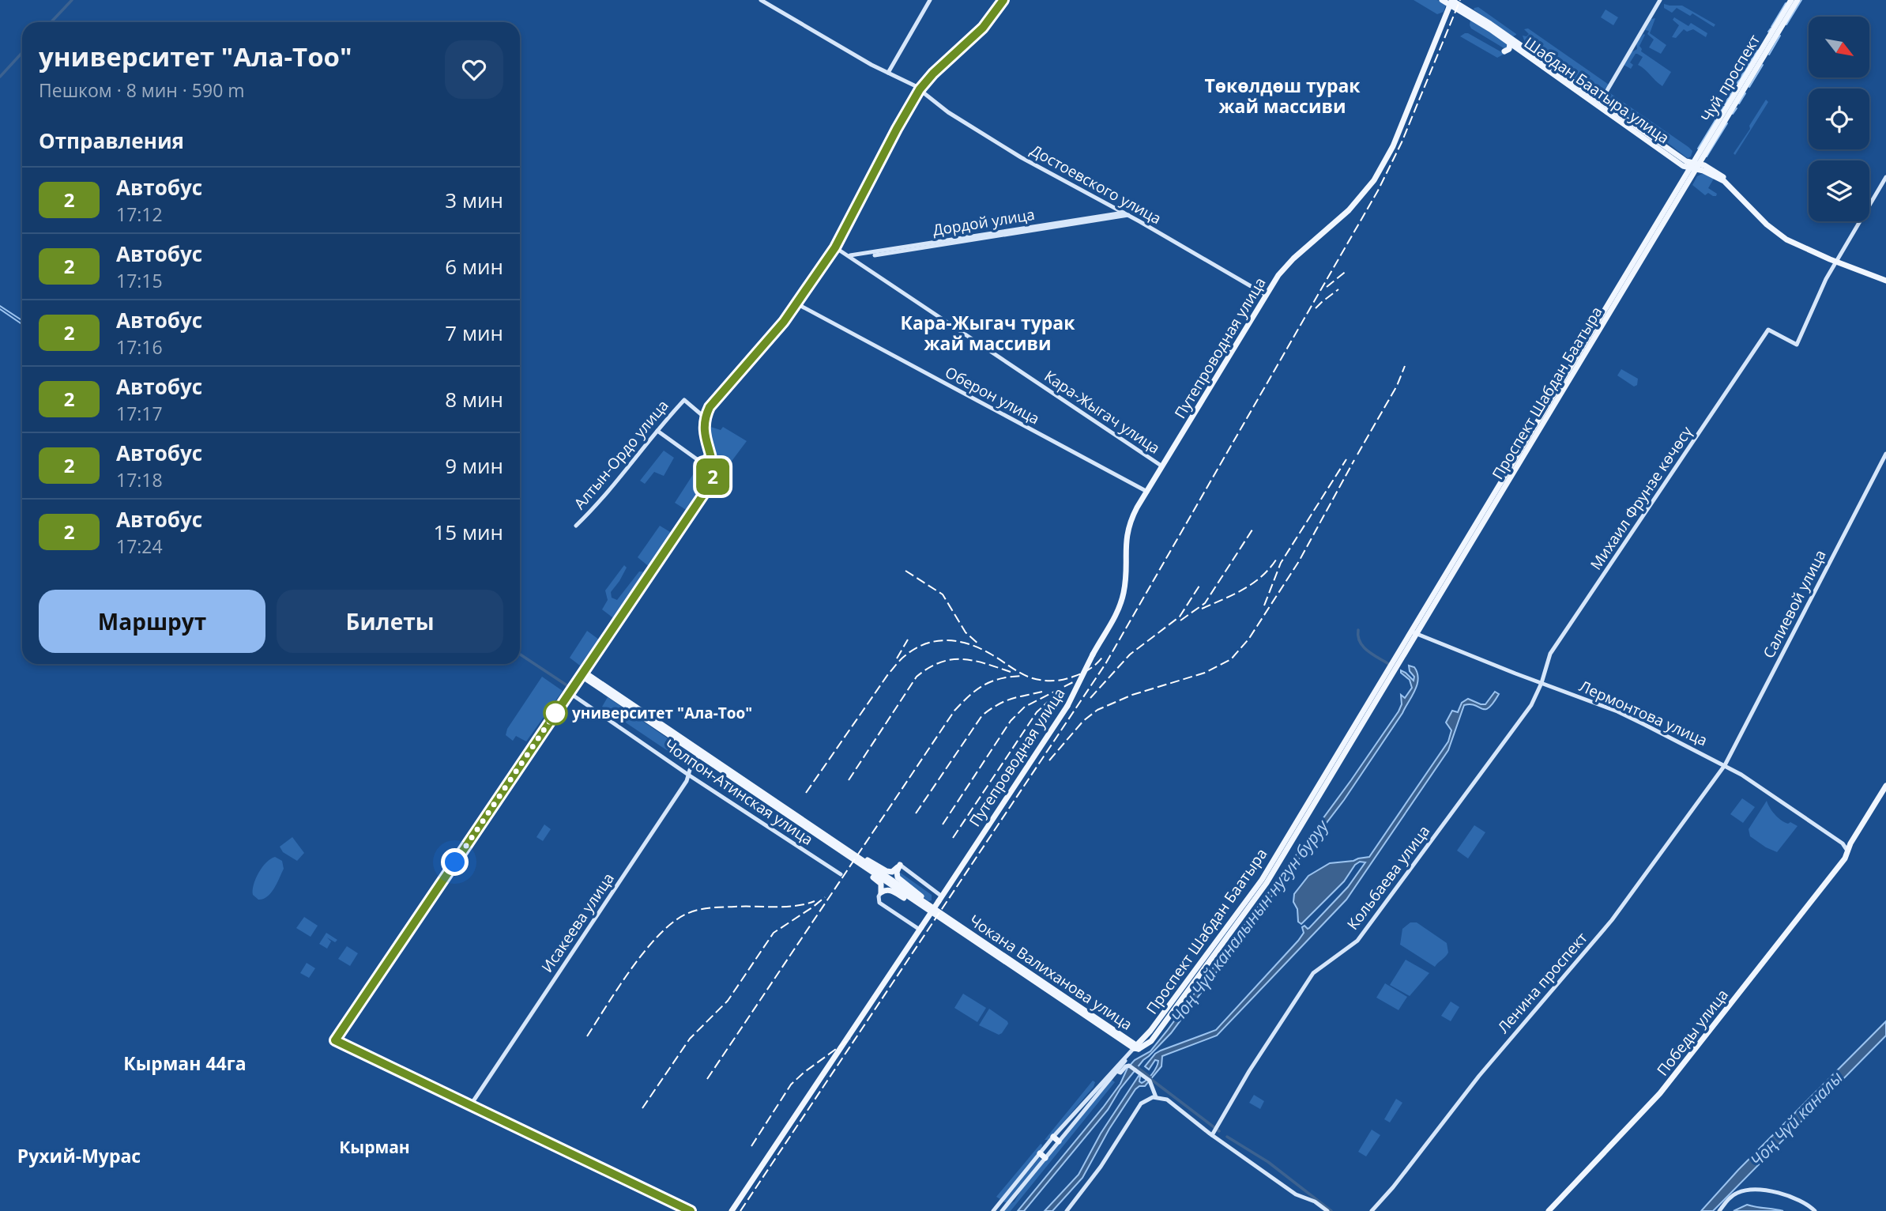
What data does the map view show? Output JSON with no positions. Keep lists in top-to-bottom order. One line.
{"streets":{"main road":["Чуй проспект","Шабдан Баатыра улица","Достоевского улица","Дордой улица","Путепроводная улица","Проспект Шабдан Баатыра","Оберон улица","Кара-Жыгач улица","Алтын-Ордо улица","Михаил Фрунзе көчөсү","Салиевой улица","Лермонтова улица","Чолпон-Атинская улица","Кольбаева улица","Исакеева улица","Чокана Валиханова улица","Ленина проспект","Победы улица"]},"crossings":[["Чуй проспект","Шабдан Баатыра улица"],["Чуй проспект","Проспект Шабдан Баатыра"],["Шабдан Баатыра улица","Проспект Шабдан Баатыра"],["Достоевского улица","Дордой улица"],["Достоевского улица","Путепроводная улица"],["Дордой улица","Кара-Жыгач улица"],["Путепроводная улица","Оберон улица"],["Путепроводная улица","Кара-Жыгач улица"],["Проспект Шабдан Баатыра","Лермонтова улица"],["Проспект Шабдан Баатыра","Чокана Валиханова улица"],["Михаил Фрунзе көчөсү","Лермонтова улица"],["Михаил Фрунзе көчөсү","Кольбаева улица"],["Салиевой улица","Лермонтова улица"],["Салиевой улица","Ленина проспект"],["Лермонтова улица","Кольбаева улица"],["Лермонтова улица","Ленина проспект"],["Лермонтова улица","Победы улица"],["Чолпон-Атинская улица","Исакеева улица"],["Исакеева улица","Чокана Валиханова улица"]],"districts":["Төкөлдөш турак жай массиви","Кара-Жыгач турак жай массиви","Кырман 44га","Кырман","Рухий-Мурас"],"water":["Чоң Чүй каналынын нугун буруу","Чоң Чүй каналы"],"places":["университет \"Ала-Тоо\""],"lines":["bus line 2"],"north":"bottom right","page":{"on_map":"2","heading":[["университет \"Ала-Тоо\"","Пешком · 8 мин · 590 m"],"Отправления"],"list":[{"mark":"2","name":"Автобус","note":"17:12","value":"3 мин"},{"mark":"2","name":"Автобус","note":"17:15","value":"6 мин"},{"mark":"2","name":"Автобус","note":"17:16","value":"7 мин"},{"mark":"2","name":"Автобус","note":"17:17","value":"8 мин"},{"mark":"2","name":"Автобус","note":"17:18","value":"9 мин"},{"mark":"2","name":"Автобус","note":"17:24","value":"15 мин"}],"buttons":["Маршрут","Билеты"]}}
